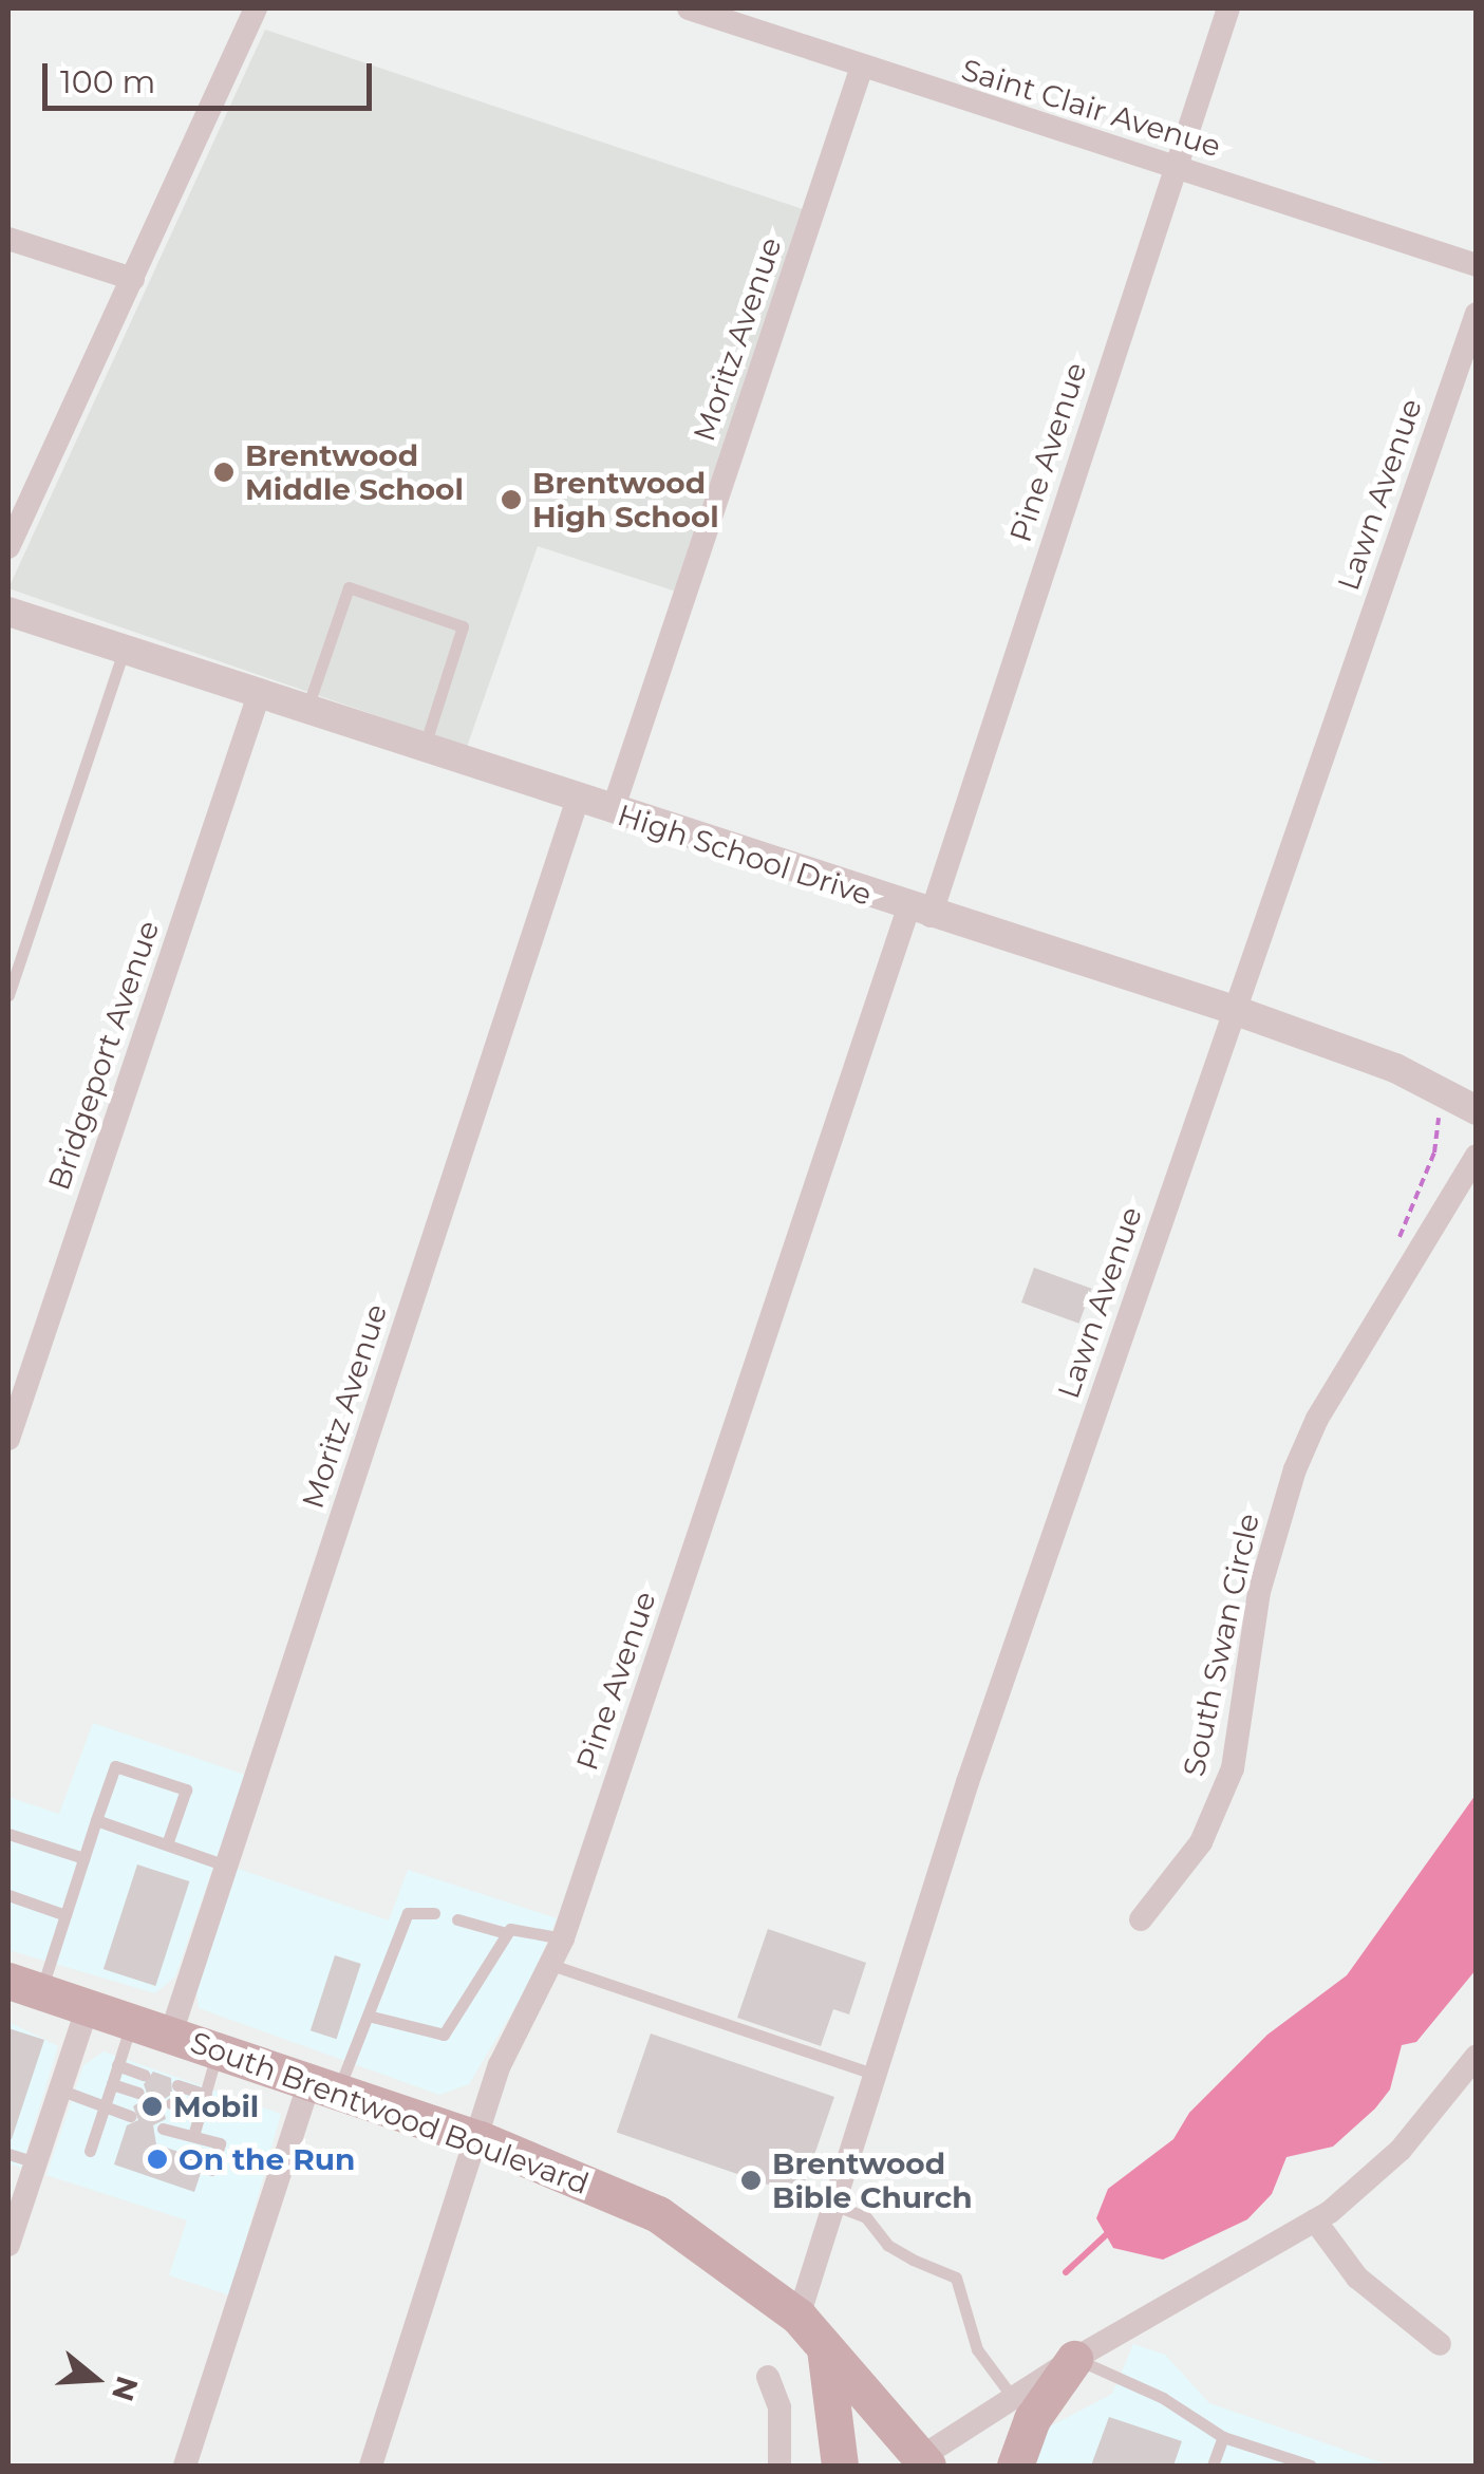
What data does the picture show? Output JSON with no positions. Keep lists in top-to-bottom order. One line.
{"streets":{"main road":["South Brentwood Boulevard"],"street":["Saint Clair Avenue","Moritz Avenue","Pine Avenue","Lawn Avenue","High School Drive","Bridgeport Avenue","South Swan Circle"]},"crossings":[["Saint Clair Avenue","Moritz Avenue"],["Saint Clair Avenue","Pine Avenue"],["Moritz Avenue","High School Drive"],["Moritz Avenue","South Brentwood Boulevard"],["Pine Avenue","High School Drive"],["Pine Avenue","South Brentwood Boulevard"],["Lawn Avenue","High School Drive"],["Lawn Avenue","South Brentwood Boulevard"],["High School Drive","Bridgeport Avenue"]],"places":["Brentwood Middle School","Brentwood High School","Mobil","On the Run","Brentwood Bible Church"],"scale_bar":"100 m","north":"right"}
